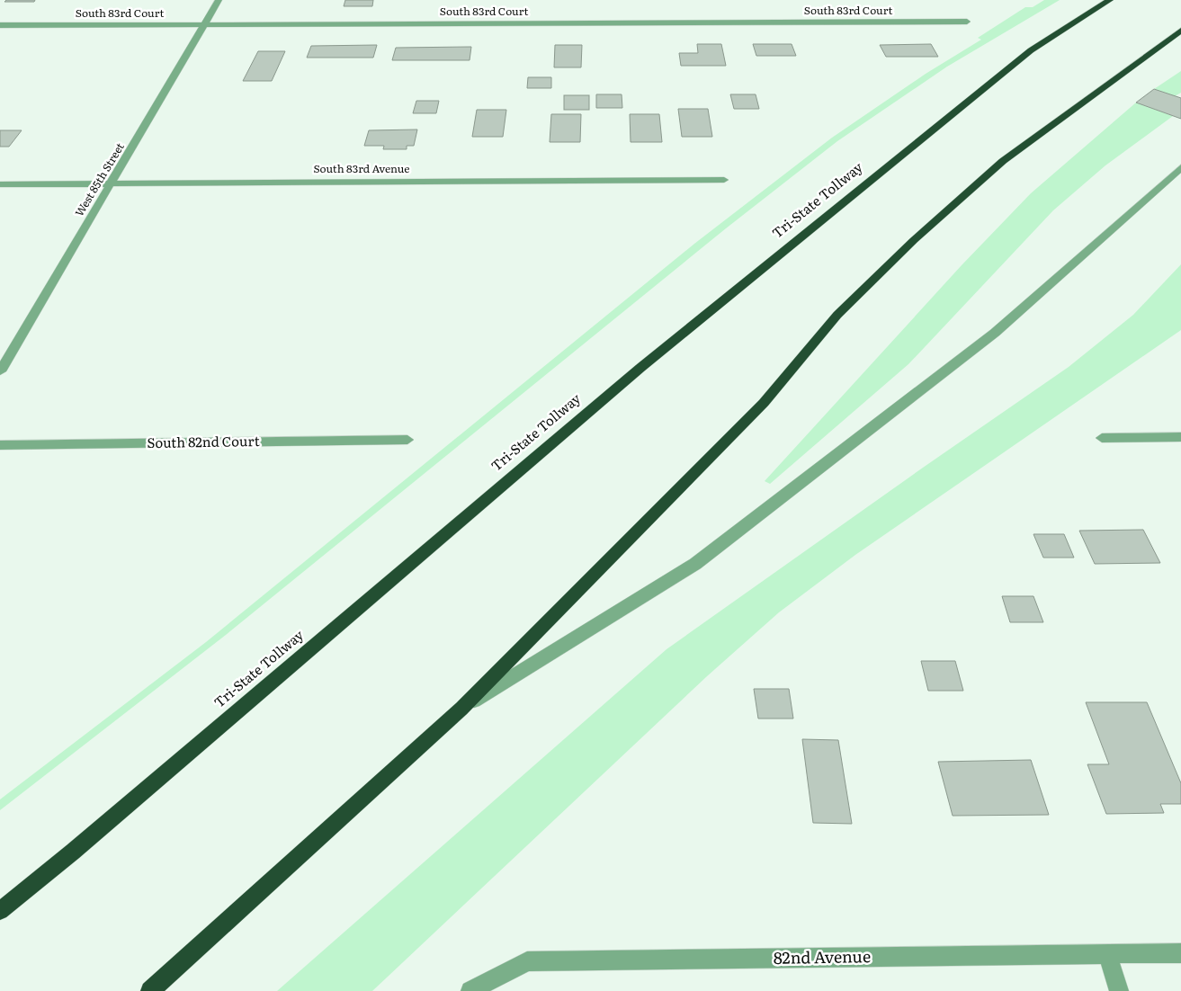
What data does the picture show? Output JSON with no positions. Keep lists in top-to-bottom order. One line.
{"streets":{"highway":["Tri-State Tollway"],"street":["South 83rd Court","South 83rd Avenue","West 85th Street","South 82nd Court","82nd Avenue"]},"crossings":[["South 83rd Court","West 85th Street"],["South 83rd Avenue","West 85th Street"]]}
